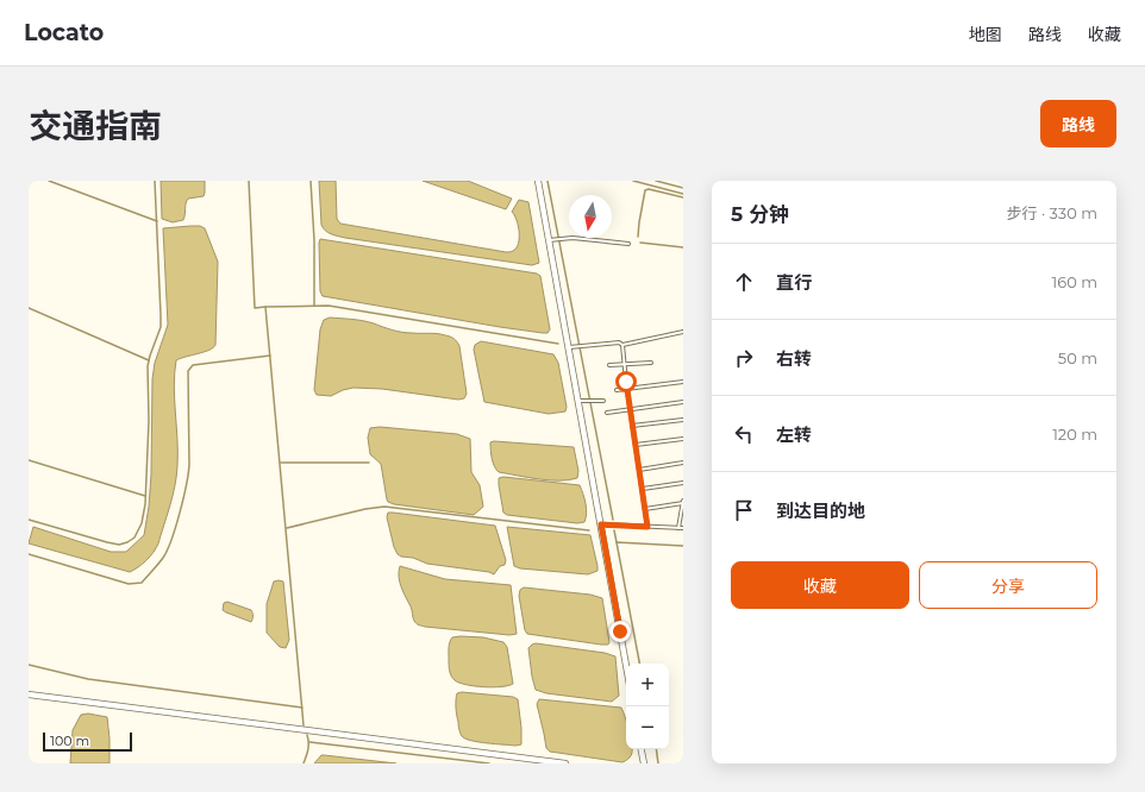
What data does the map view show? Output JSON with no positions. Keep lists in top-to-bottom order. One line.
{"scale_bar":"100 m","north":"bottom","page":{"header":"Locato","nav":["地图","路线","收藏"],"title":"交通指南","buttons":["路线",["收藏","分享"]],"heading":["5 分钟","步行 · 330 m"],"list":[["直行","160 m"],["右转","50 m"],["左转","120 m"],"到达目的地"],"map_buttons":["+","−"],"scale":"100 m"}}
